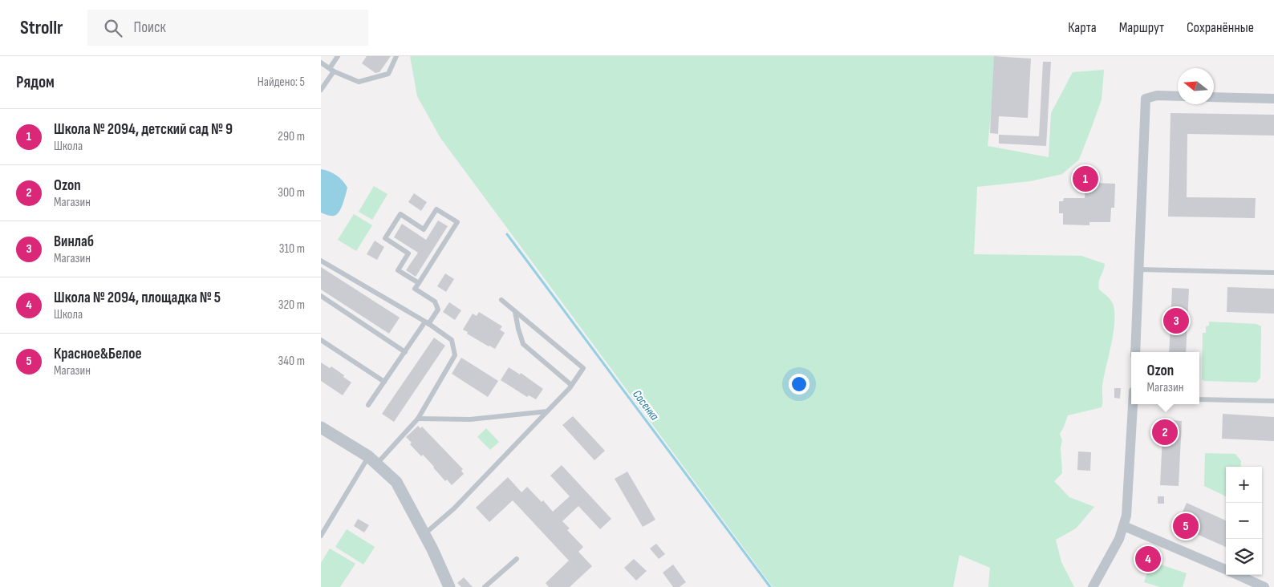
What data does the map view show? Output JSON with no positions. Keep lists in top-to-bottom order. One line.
{"water":["Сосенка"],"north":"left","page":{"header":"Strollr","search":"Поиск","nav":["Карта","Маршрут","Сохранённые"],"heading":["Рядом","Найдено: 5"],"list":[{"mark":"1","name":"Школа № 2094, детский сад № 9","note":"Школа","value":"290 m"},{"mark":"2","name":"Ozon","note":"Магазин","value":"300 m"},{"mark":"3","name":"Винлаб","note":"Магазин","value":"310 m"},{"mark":"4","name":"Школа № 2094, площадка № 5","note":"Школа","value":"320 m"},{"mark":"5","name":"Красное&Белое","note":"Магазин","value":"340 m"}],"pins":["1","3","2","5","4"],"popup":["Ozon","Магазин"],"map_buttons":["+","−"]}}
